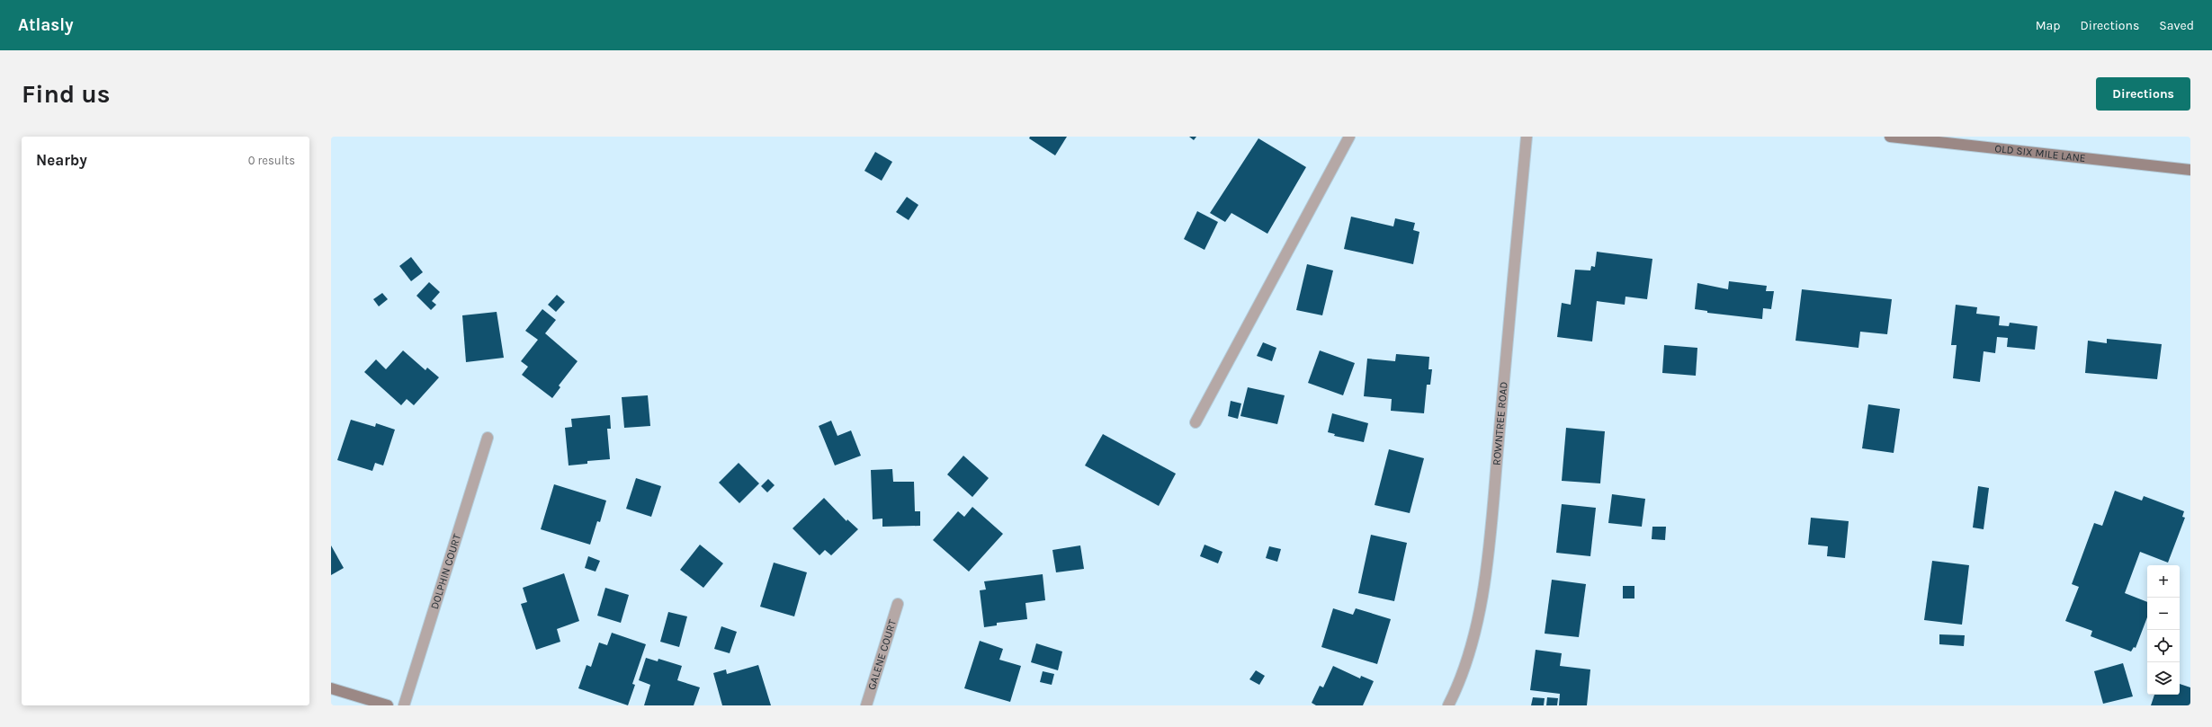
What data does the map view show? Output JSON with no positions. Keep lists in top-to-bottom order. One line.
{"streets":{"street":["OLD SIX MILE LANE","ROWNTREE ROAD","DOLPHIN COURT","GALENE COURT"]},"page":{"header":"Atlasly","nav":["Map","Directions","Saved"],"buttons":"Directions","title":"Find us","heading":["Nearby","0 results"],"map_buttons":["+","−"]}}
